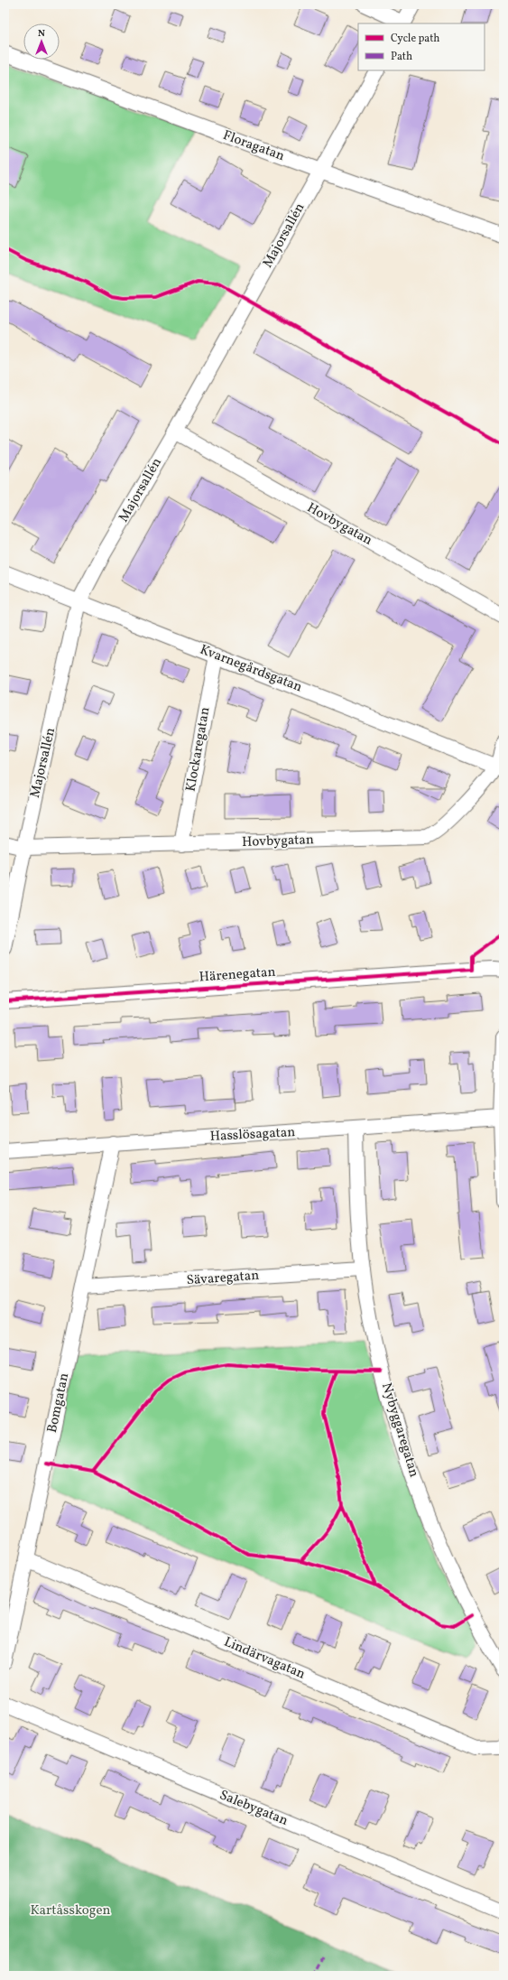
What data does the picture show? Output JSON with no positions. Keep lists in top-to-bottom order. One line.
{"streets":{"street":["Floragatan","Majorsallén","Hovbygatan","Kvarnegårdsgatan","Klockaregatan","Härenegatan","Hasslösagatan","Sävaregatan","Bomgatan","Nybyggaregatan","Lindärvagatan","Salebygatan"]},"crossings":[["Floragatan","Majorsallén"],["Majorsallén","Hovbygatan"],["Majorsallén","Kvarnegårdsgatan"],["Hovbygatan","Kvarnegårdsgatan"],["Hovbygatan","Klockaregatan"],["Kvarnegårdsgatan","Klockaregatan"],["Hasslösagatan","Bomgatan"],["Hasslösagatan","Nybyggaregatan"],["Sävaregatan","Bomgatan"],["Sävaregatan","Nybyggaregatan"],["Bomgatan","Lindärvagatan"]],"parks":["Kartåsskogen"],"legend":["Cycle path","Path"],"north":"top"}
